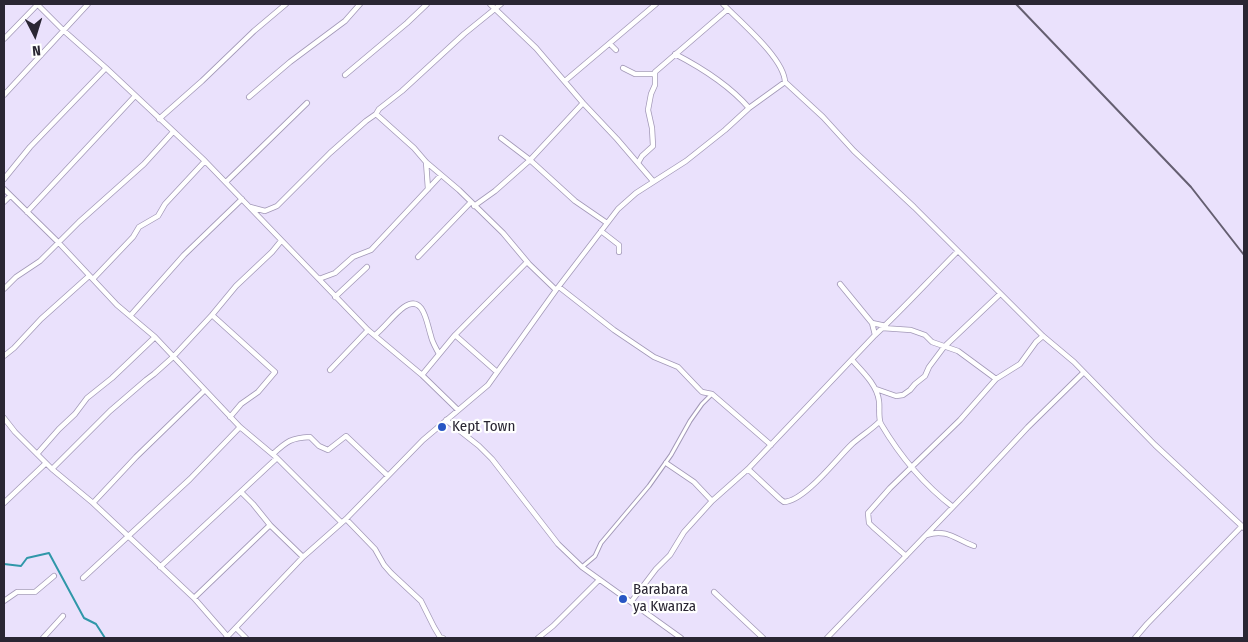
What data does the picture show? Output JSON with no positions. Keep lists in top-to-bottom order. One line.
{"places":["Kept Town","Barabara ya Kwanza"],"north":"bottom"}
